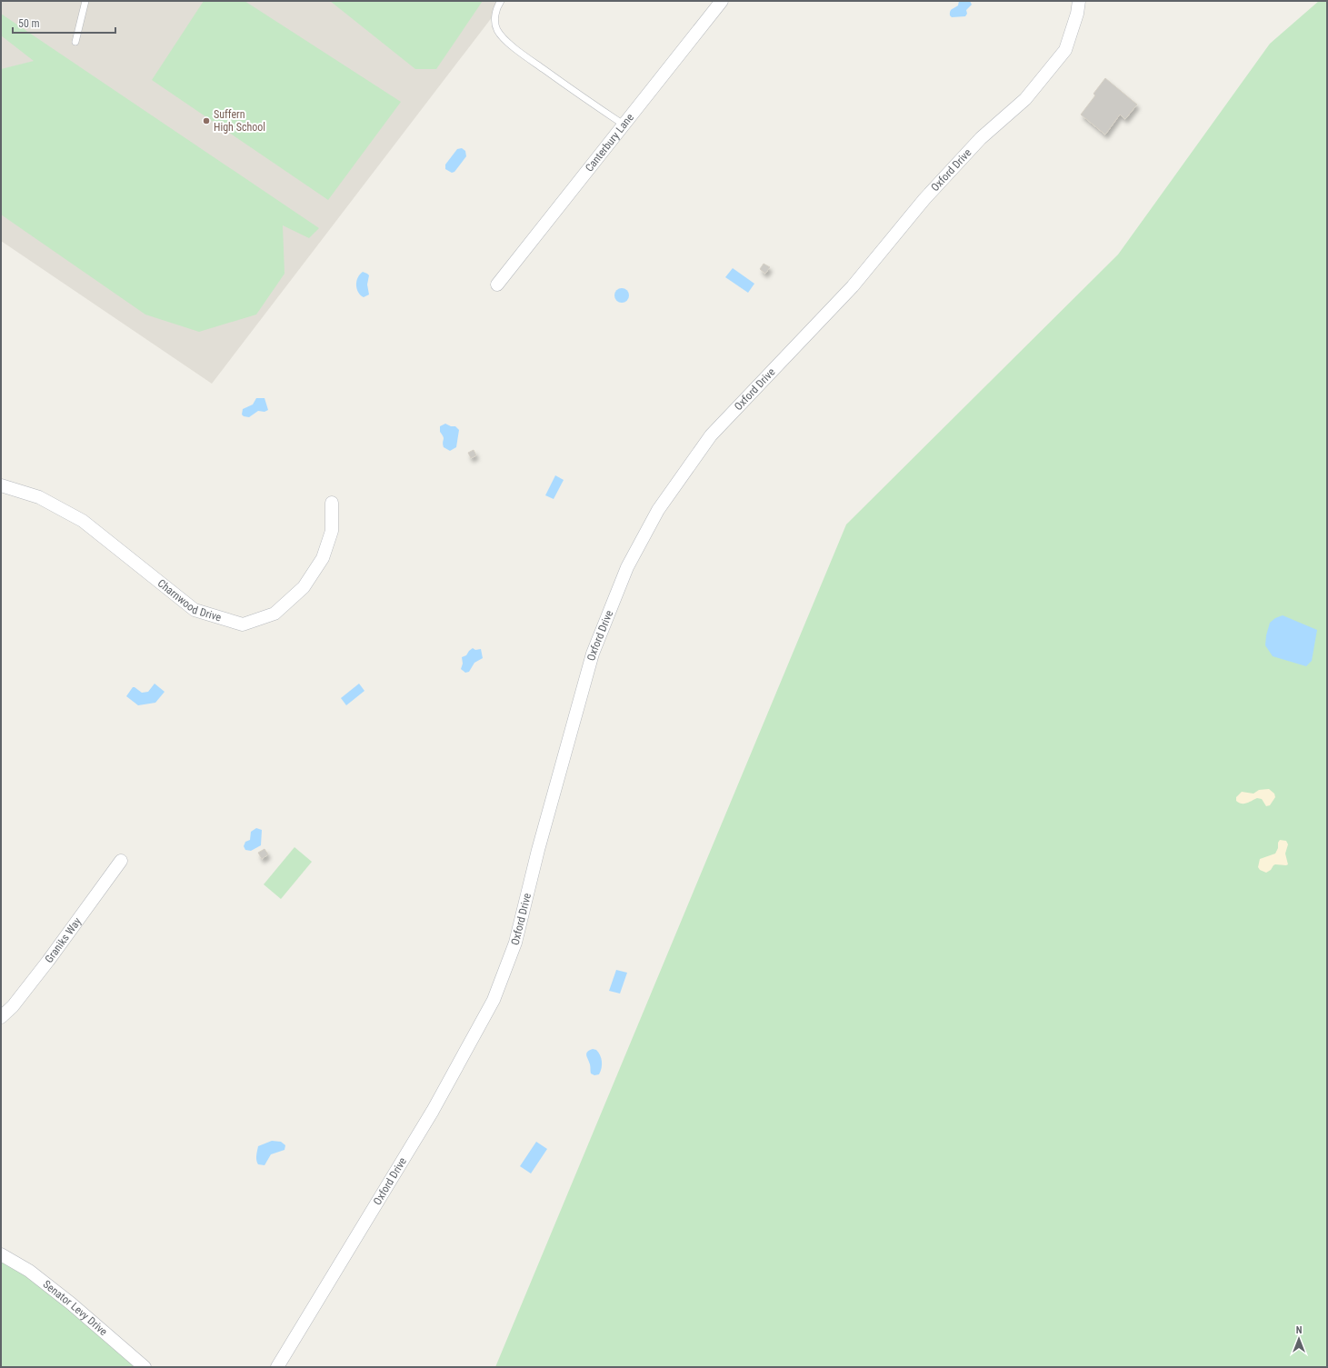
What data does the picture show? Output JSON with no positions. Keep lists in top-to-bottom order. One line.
{"streets":{"street":["Canterbury Lane","Oxford Drive","Charnwood Drive","Graniks Way","Senator Levy Drive"]},"places":["Suffern High School"],"scale_bar":"50 m","north":"top"}
